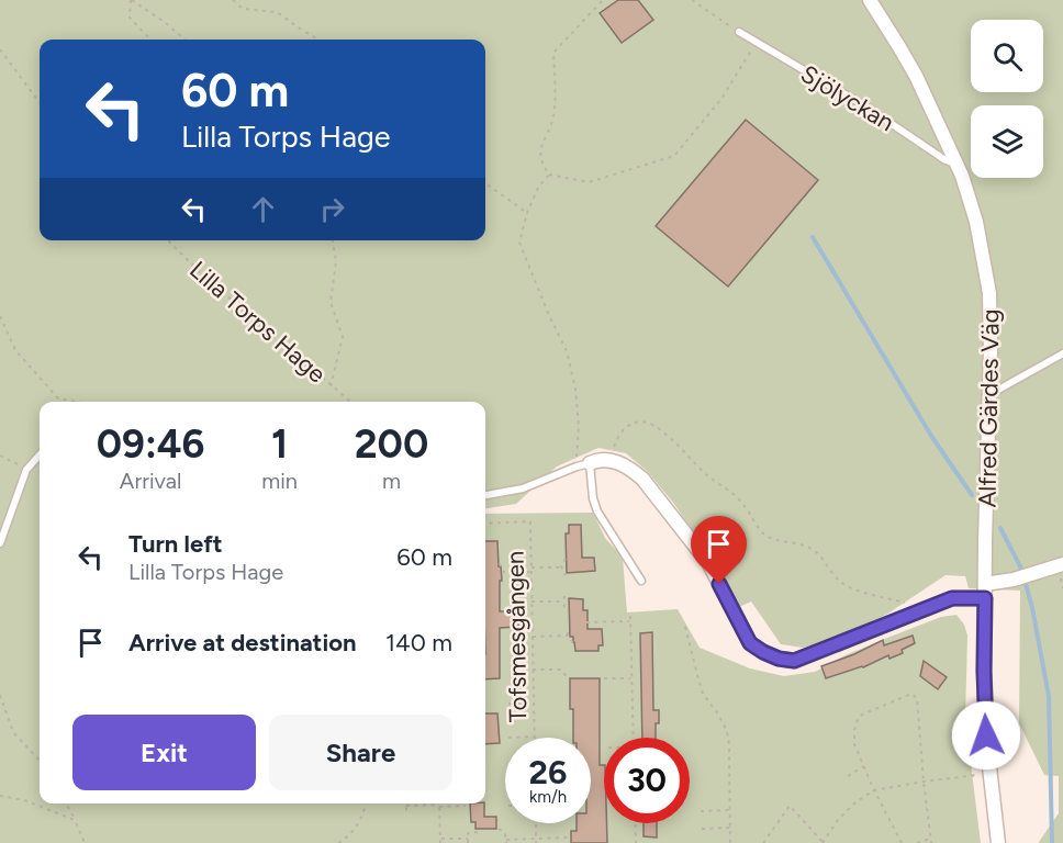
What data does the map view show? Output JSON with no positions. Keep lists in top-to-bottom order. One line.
{"streets":{"street":["Alfred Gärdes Väg"],"lane":["Sjölyckan"],"path":["Lilla Torps Hage","Tofsmesgången"]},"crossings":[["Sjölyckan","Alfred Gärdes Väg"]],"page":{"turn":["60 m","Lilla Torps Hage"],"eta":["09:46","Arrival","1","min","200","m"],"list":[{"name":"Turn left","note":"Lilla Torps Hage","value":"60 m"},{"name":"Arrive at destination","value":"140 m"}],"buttons":["Exit","Share"],"speed":"26 km/h","limit":"30"}}
